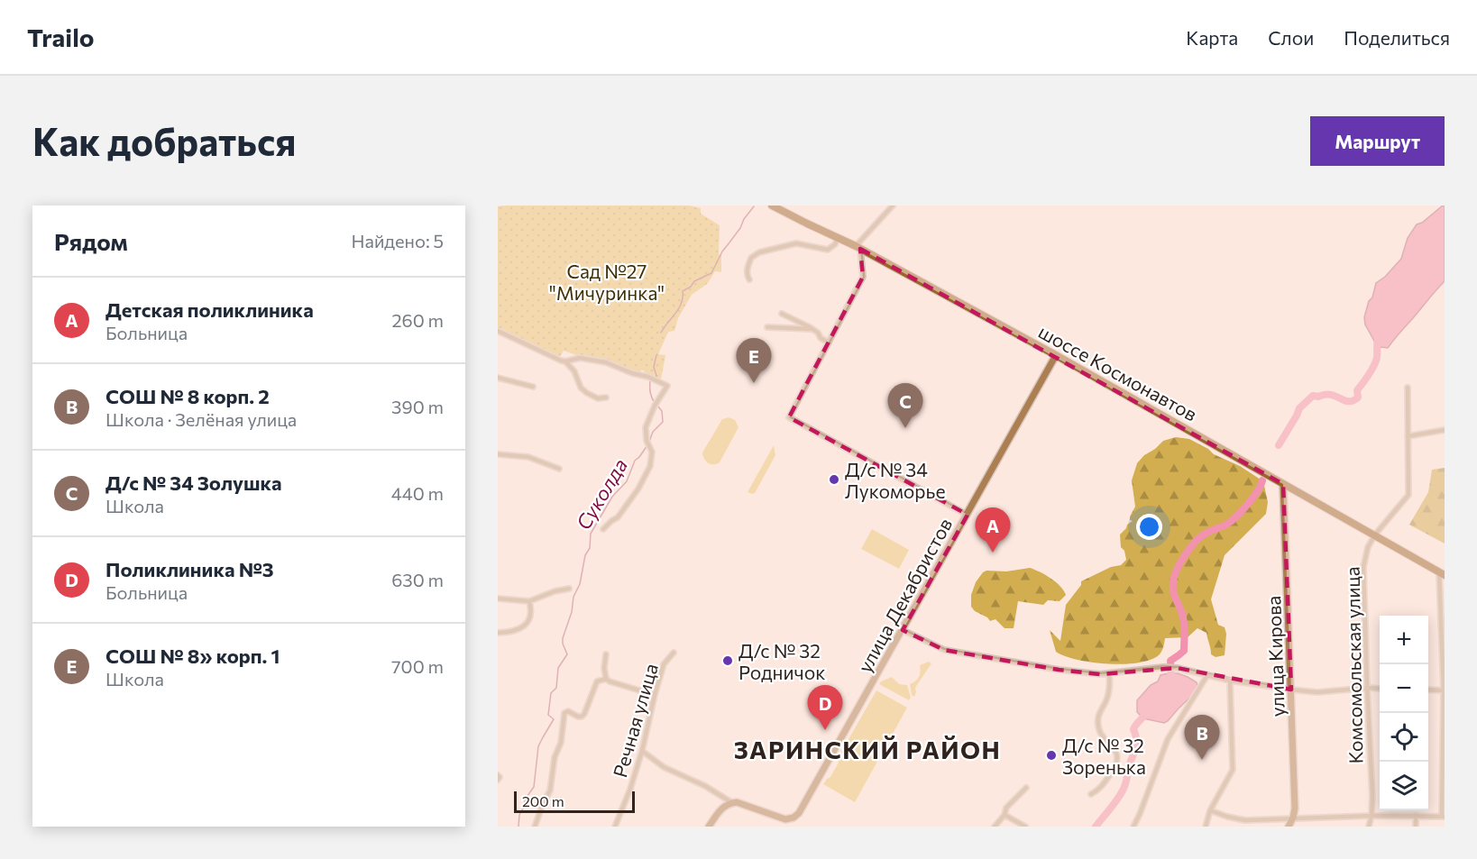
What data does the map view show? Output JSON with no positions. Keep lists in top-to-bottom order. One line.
{"streets":{"main road":["шоссе Космонавтов"],"street":["улица Декабристов","улица Кирова","Комсомольская улица","Речная улица"]},"crossings":[["шоссе Космонавтов","улица Декабристов"],["шоссе Космонавтов","улица Кирова"],["шоссе Космонавтов","Комсомольская улица"]],"districts":["ЗАРИНСКИЙ РАЙОН"],"water":["Суколда"],"parks":["Сад №27 \"Мичуринка\""],"places":["Д/с № 34 Лукоморье","Д/с № 32 Родничок","Д/с № 32 Зоренька"],"scale_bar":"200 m","page":{"header":"Trailo","nav":["Карта","Слои","Поделиться"],"buttons":"Маршрут","title":"Как добраться","heading":["Рядом","Найдено: 5"],"list":[{"mark":"A","name":"Детская поликлиника","note":"Больница","value":"260 m"},{"mark":"B","name":"СОШ № 8 корп. 2","note":"Школа · Зелёная улица","value":"390 m"},{"mark":"C","name":"Д/с № 34 Золушка","note":"Школа","value":"440 m"},{"mark":"D","name":"Поликлиника №3","note":"Больница","value":"630 m"},{"mark":"E","name":"СОШ № 8» корп. 1","note":"Школа","value":"700 m"}],"pins":["E","C","A","D","B"],"map_buttons":["+","−"],"scale":"200 m"}}
